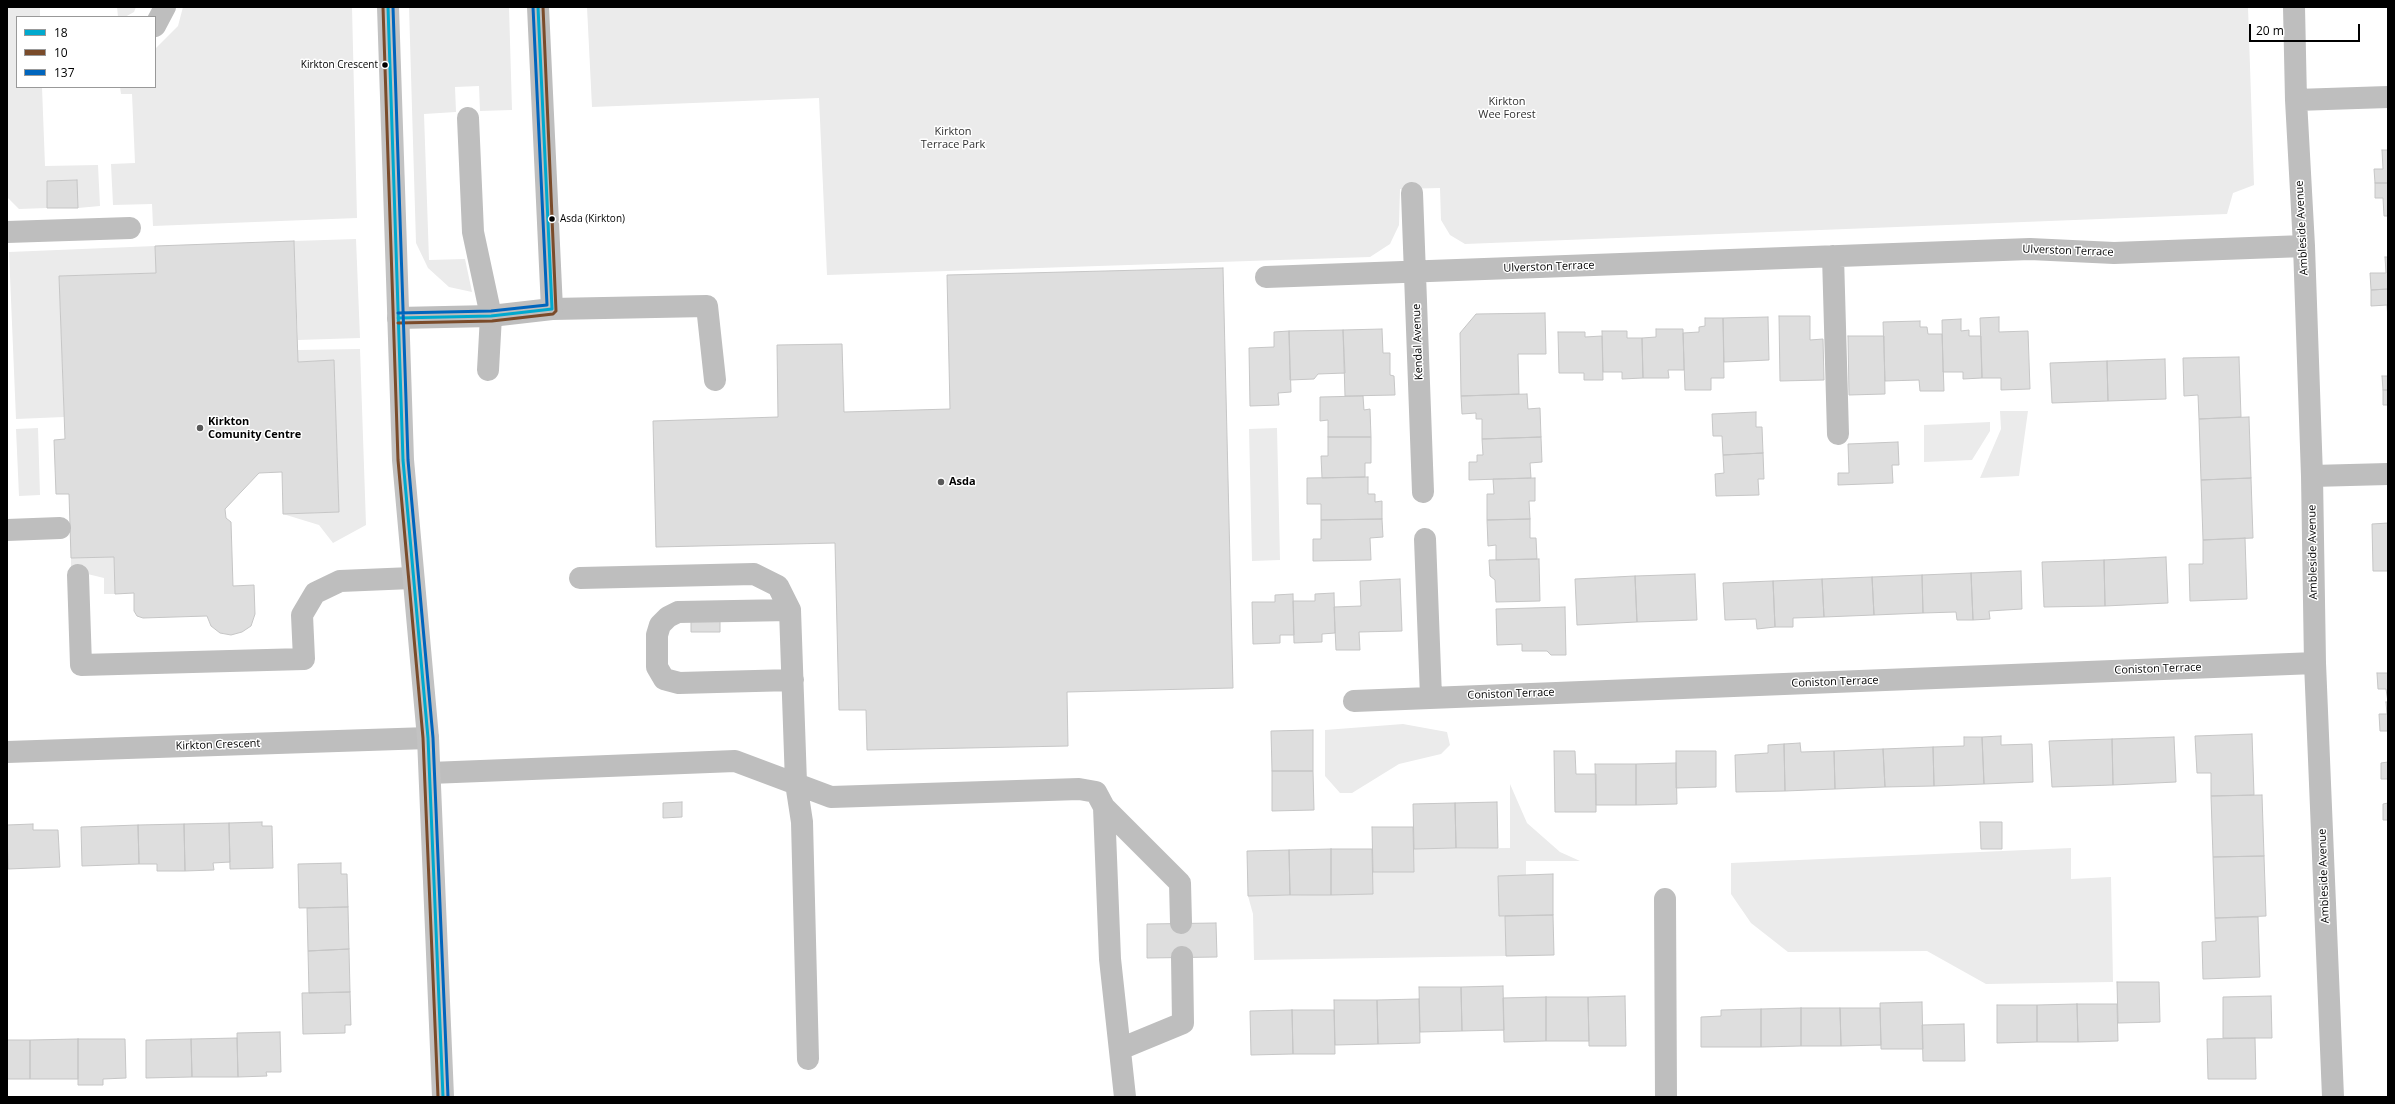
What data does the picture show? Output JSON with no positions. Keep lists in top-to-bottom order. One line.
{"streets":{"street":["Ambleside Avenue","Ulverston Terrace","Kendal Avenue","Coniston Terrace","Kirkton Crescent"]},"crossings":[["Ambleside Avenue","Ulverston Terrace"],["Ambleside Avenue","Coniston Terrace"],["Ulverston Terrace","Kendal Avenue"]],"parks":["Kirkton Wee Forest","Kirkton Terrace Park"],"places":["Kirkton Crescent","Asda (Kirkton)","Kirkton Comunity Centre","Asda"],"lines":["transit line 18","transit line 10","transit line 137"],"legend":["18","10","137"],"scale_bar":"20 m"}
